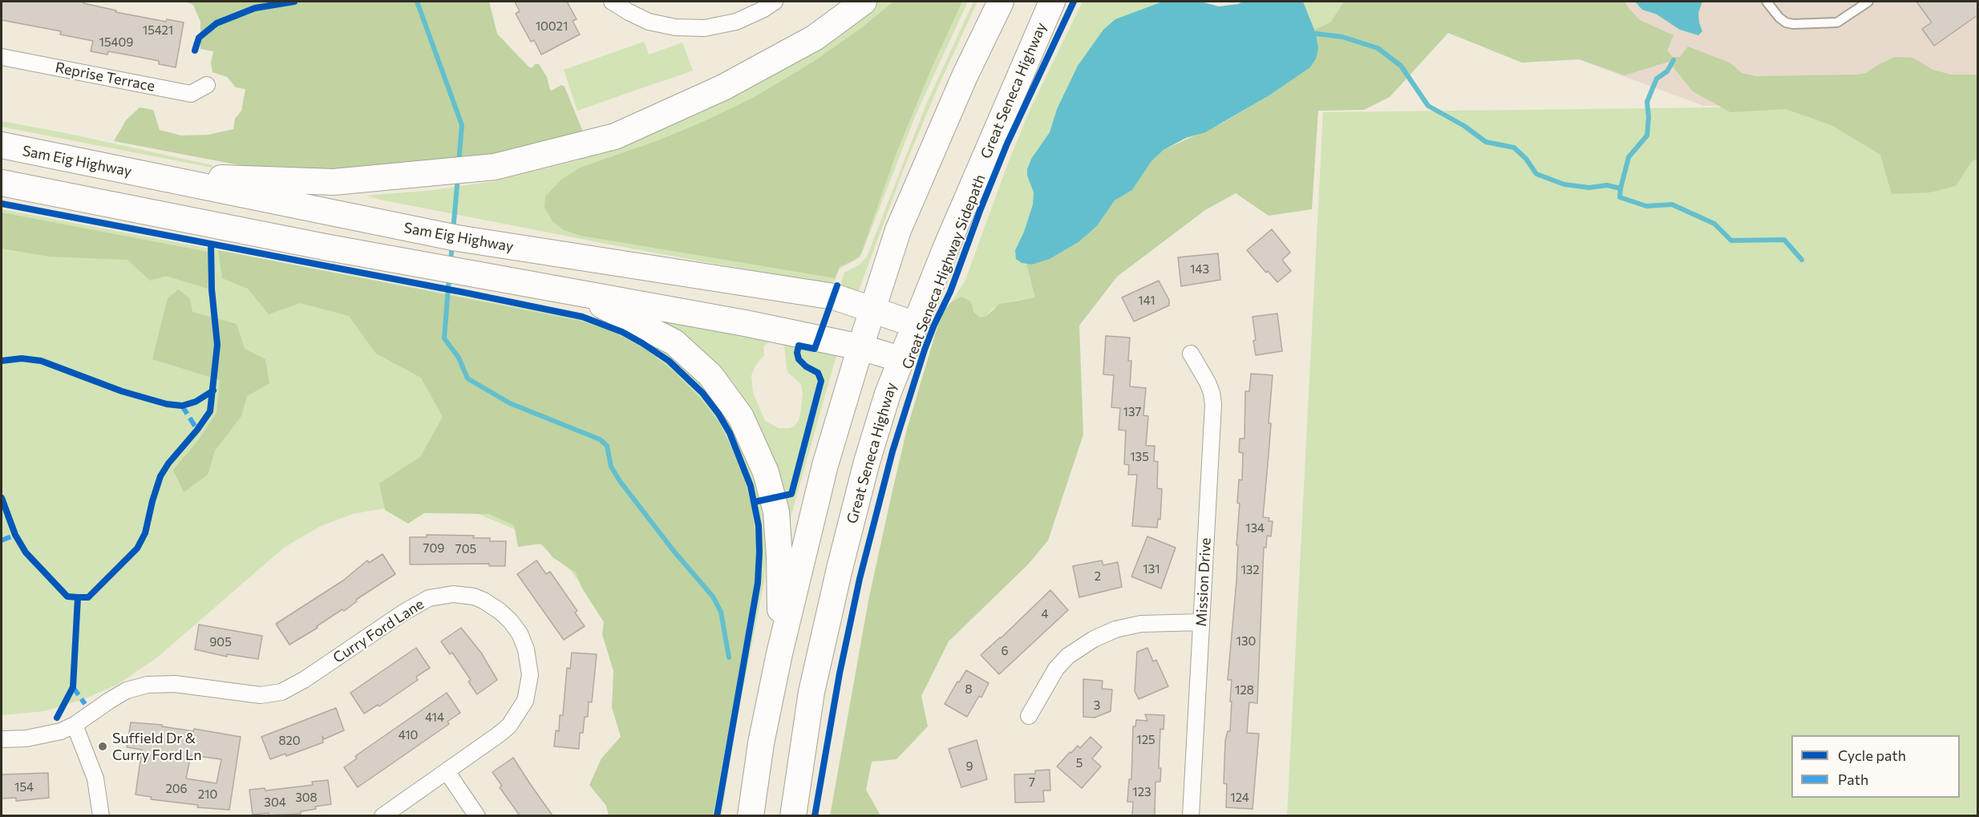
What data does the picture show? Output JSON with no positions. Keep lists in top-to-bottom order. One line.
{"streets":{"main road":["Great Seneca Highway","Sam Eig Highway"],"street":["Reprise Terrace","Mission Drive","Curry Ford Lane"],"cycle path":["Great Seneca Highway Sidepath"]},"crossings":[["Great Seneca Highway","Sam Eig Highway"]],"places":["Suffield Dr & Curry Ford Ln"],"house_numbers":["10021","15421","15409","143","141","137","135","134","709","705","131","132","2","4","130","905","6","8","128","3","414","410","125","820","5","9","7","154","206","123","210","308","124","304"],"legend":["Cycle path","Path"]}
